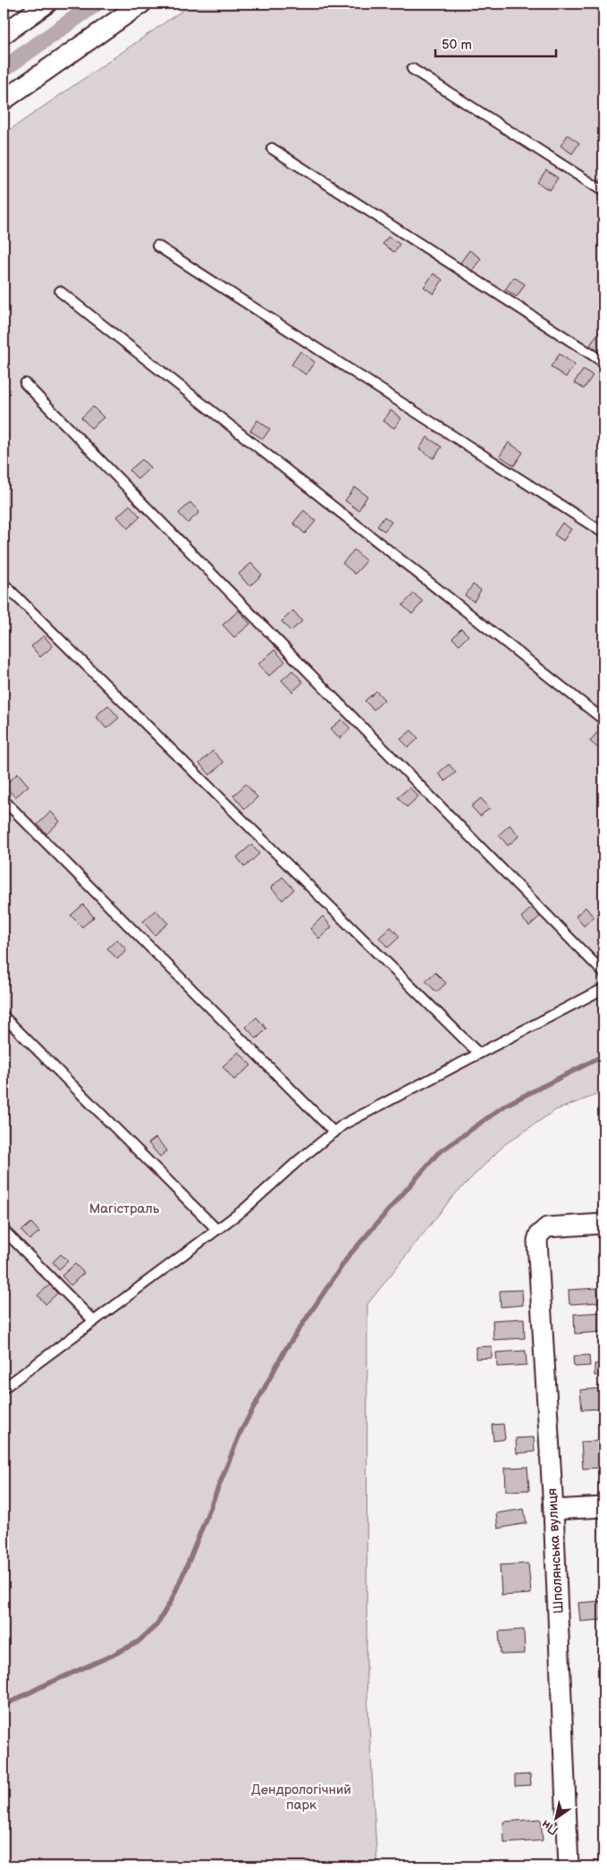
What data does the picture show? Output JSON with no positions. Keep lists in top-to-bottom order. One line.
{"streets":{"street":["Шполянська вулиця"]},"parks":["Магістраль","Дендрологічний парк"],"scale_bar":"50 m","north":"bottom left"}
